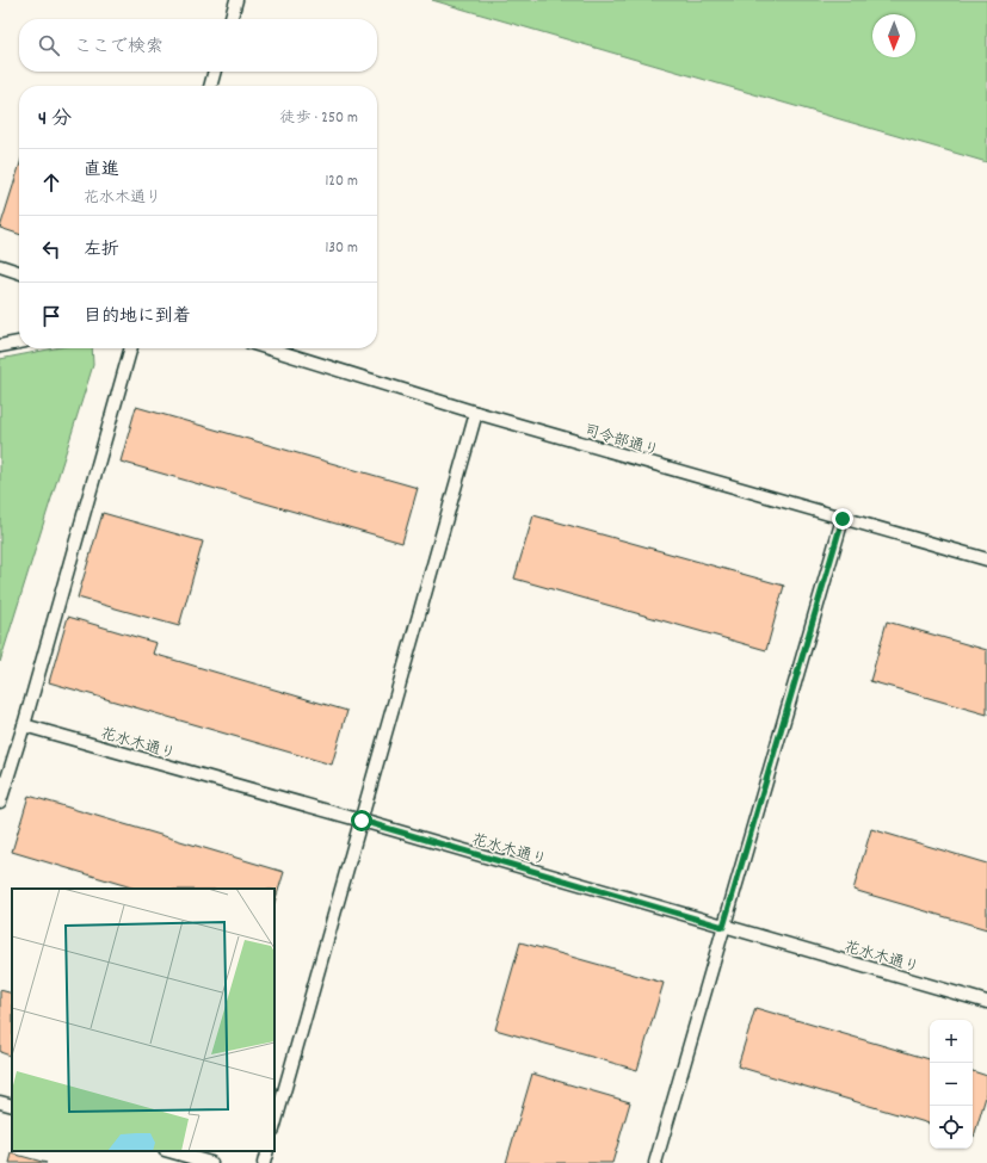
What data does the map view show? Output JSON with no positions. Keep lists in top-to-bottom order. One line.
{"streets":{"lane":["司令部通り","花水木通り"]},"north":"bottom","page":{"search":"ここで検索","heading":["4 分","徒歩 · 250 m"],"list":[["直進","花水木通り","120 m"],["左折","130 m"],"目的地に到着"],"map_buttons":["+","−"]}}
